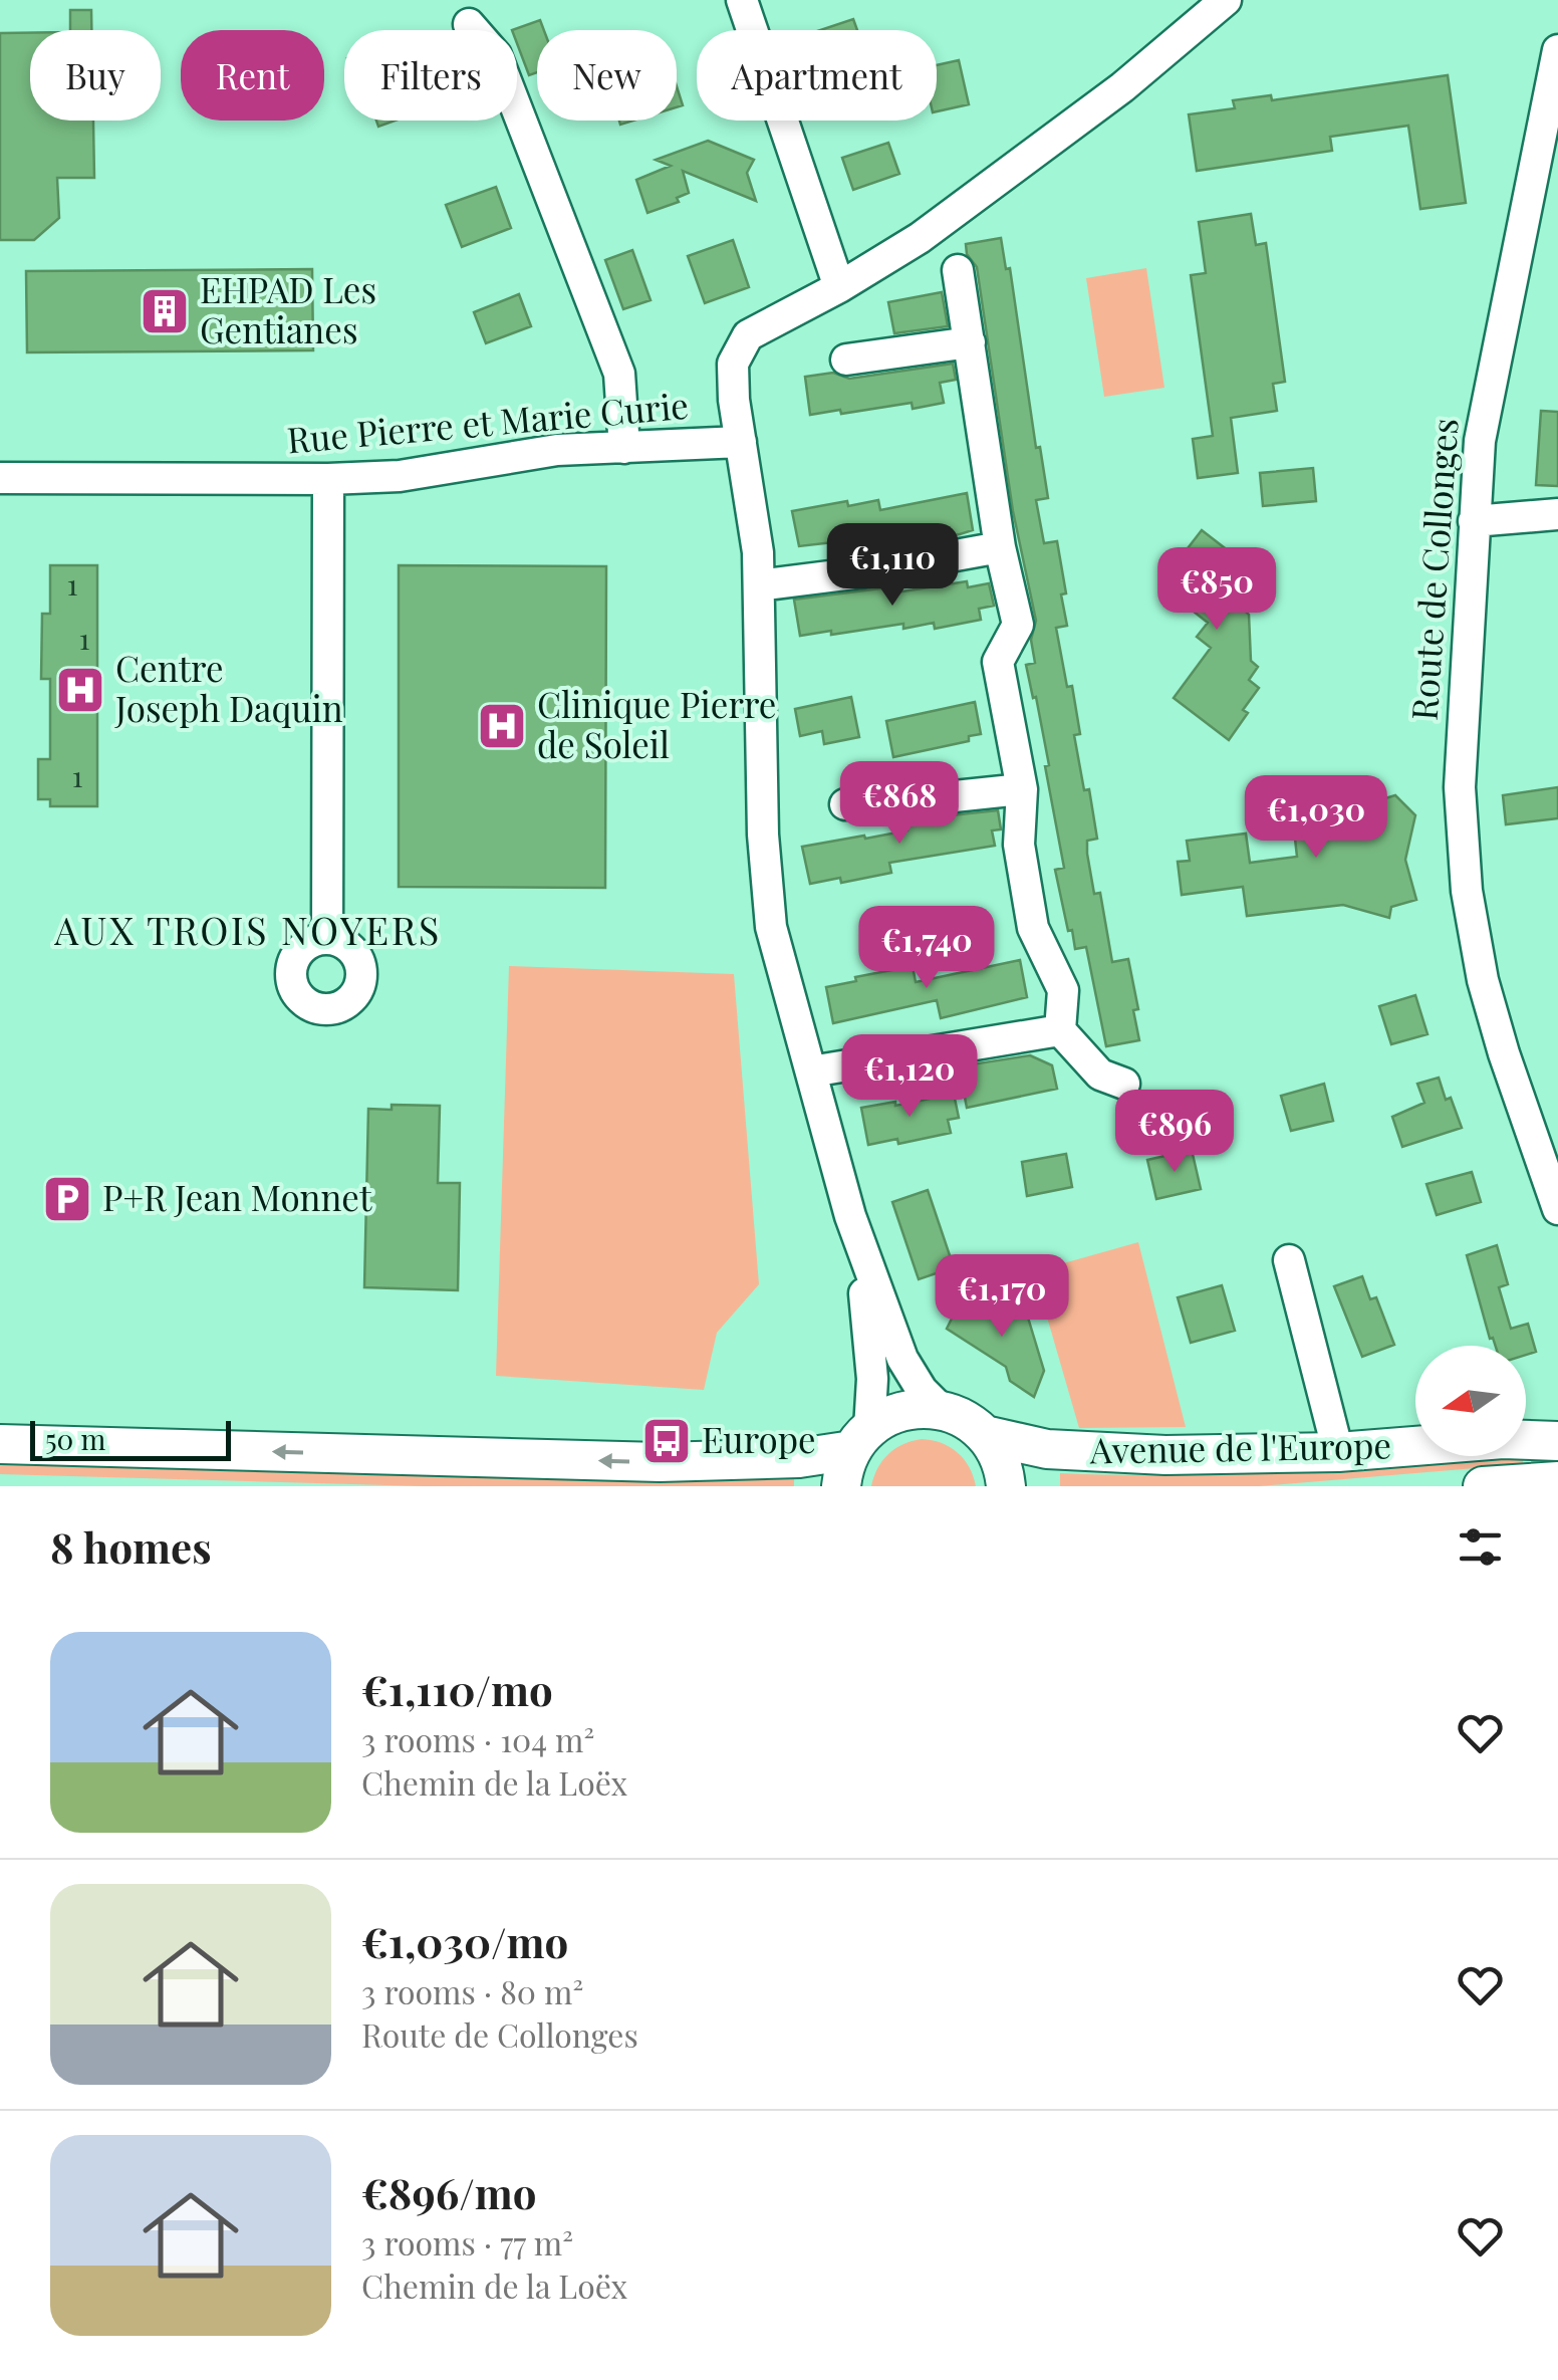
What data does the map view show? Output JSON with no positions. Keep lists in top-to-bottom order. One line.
{"streets":{"main road":["Avenue de l'Europe"],"street":["Rue Pierre et Marie Curie","Route de Collonges"]},"districts":["AUX TROIS NOYERS"],"places":{"building":["EHPAD Les Gentianes"],"hospital":["Centre Joseph Daquin","Clinique Pierre de Soleil"],"parking":["P+R Jean Monnet"],"bus stop":["Europe"]},"house_numbers":["1","1","1"],"scale_bar":"50 m","north":"left","page":{"chip":["Buy","Rent","Filters","New","Apartment"],"price":["€1,110","€850","€868","€1,030","€1,740","€1,120","€896","€1,170"],"scale":"50 m","heading":"8 homes","list":[{"name":"€1,110/mo","note":"3 rooms · 104 m² · Chemin de la Loëx"},{"name":"€1,030/mo","note":"3 rooms · 80 m² · Route de Collonges"},{"name":"€896/mo","note":"3 rooms · 77 m² · Chemin de la Loëx"}]}}
